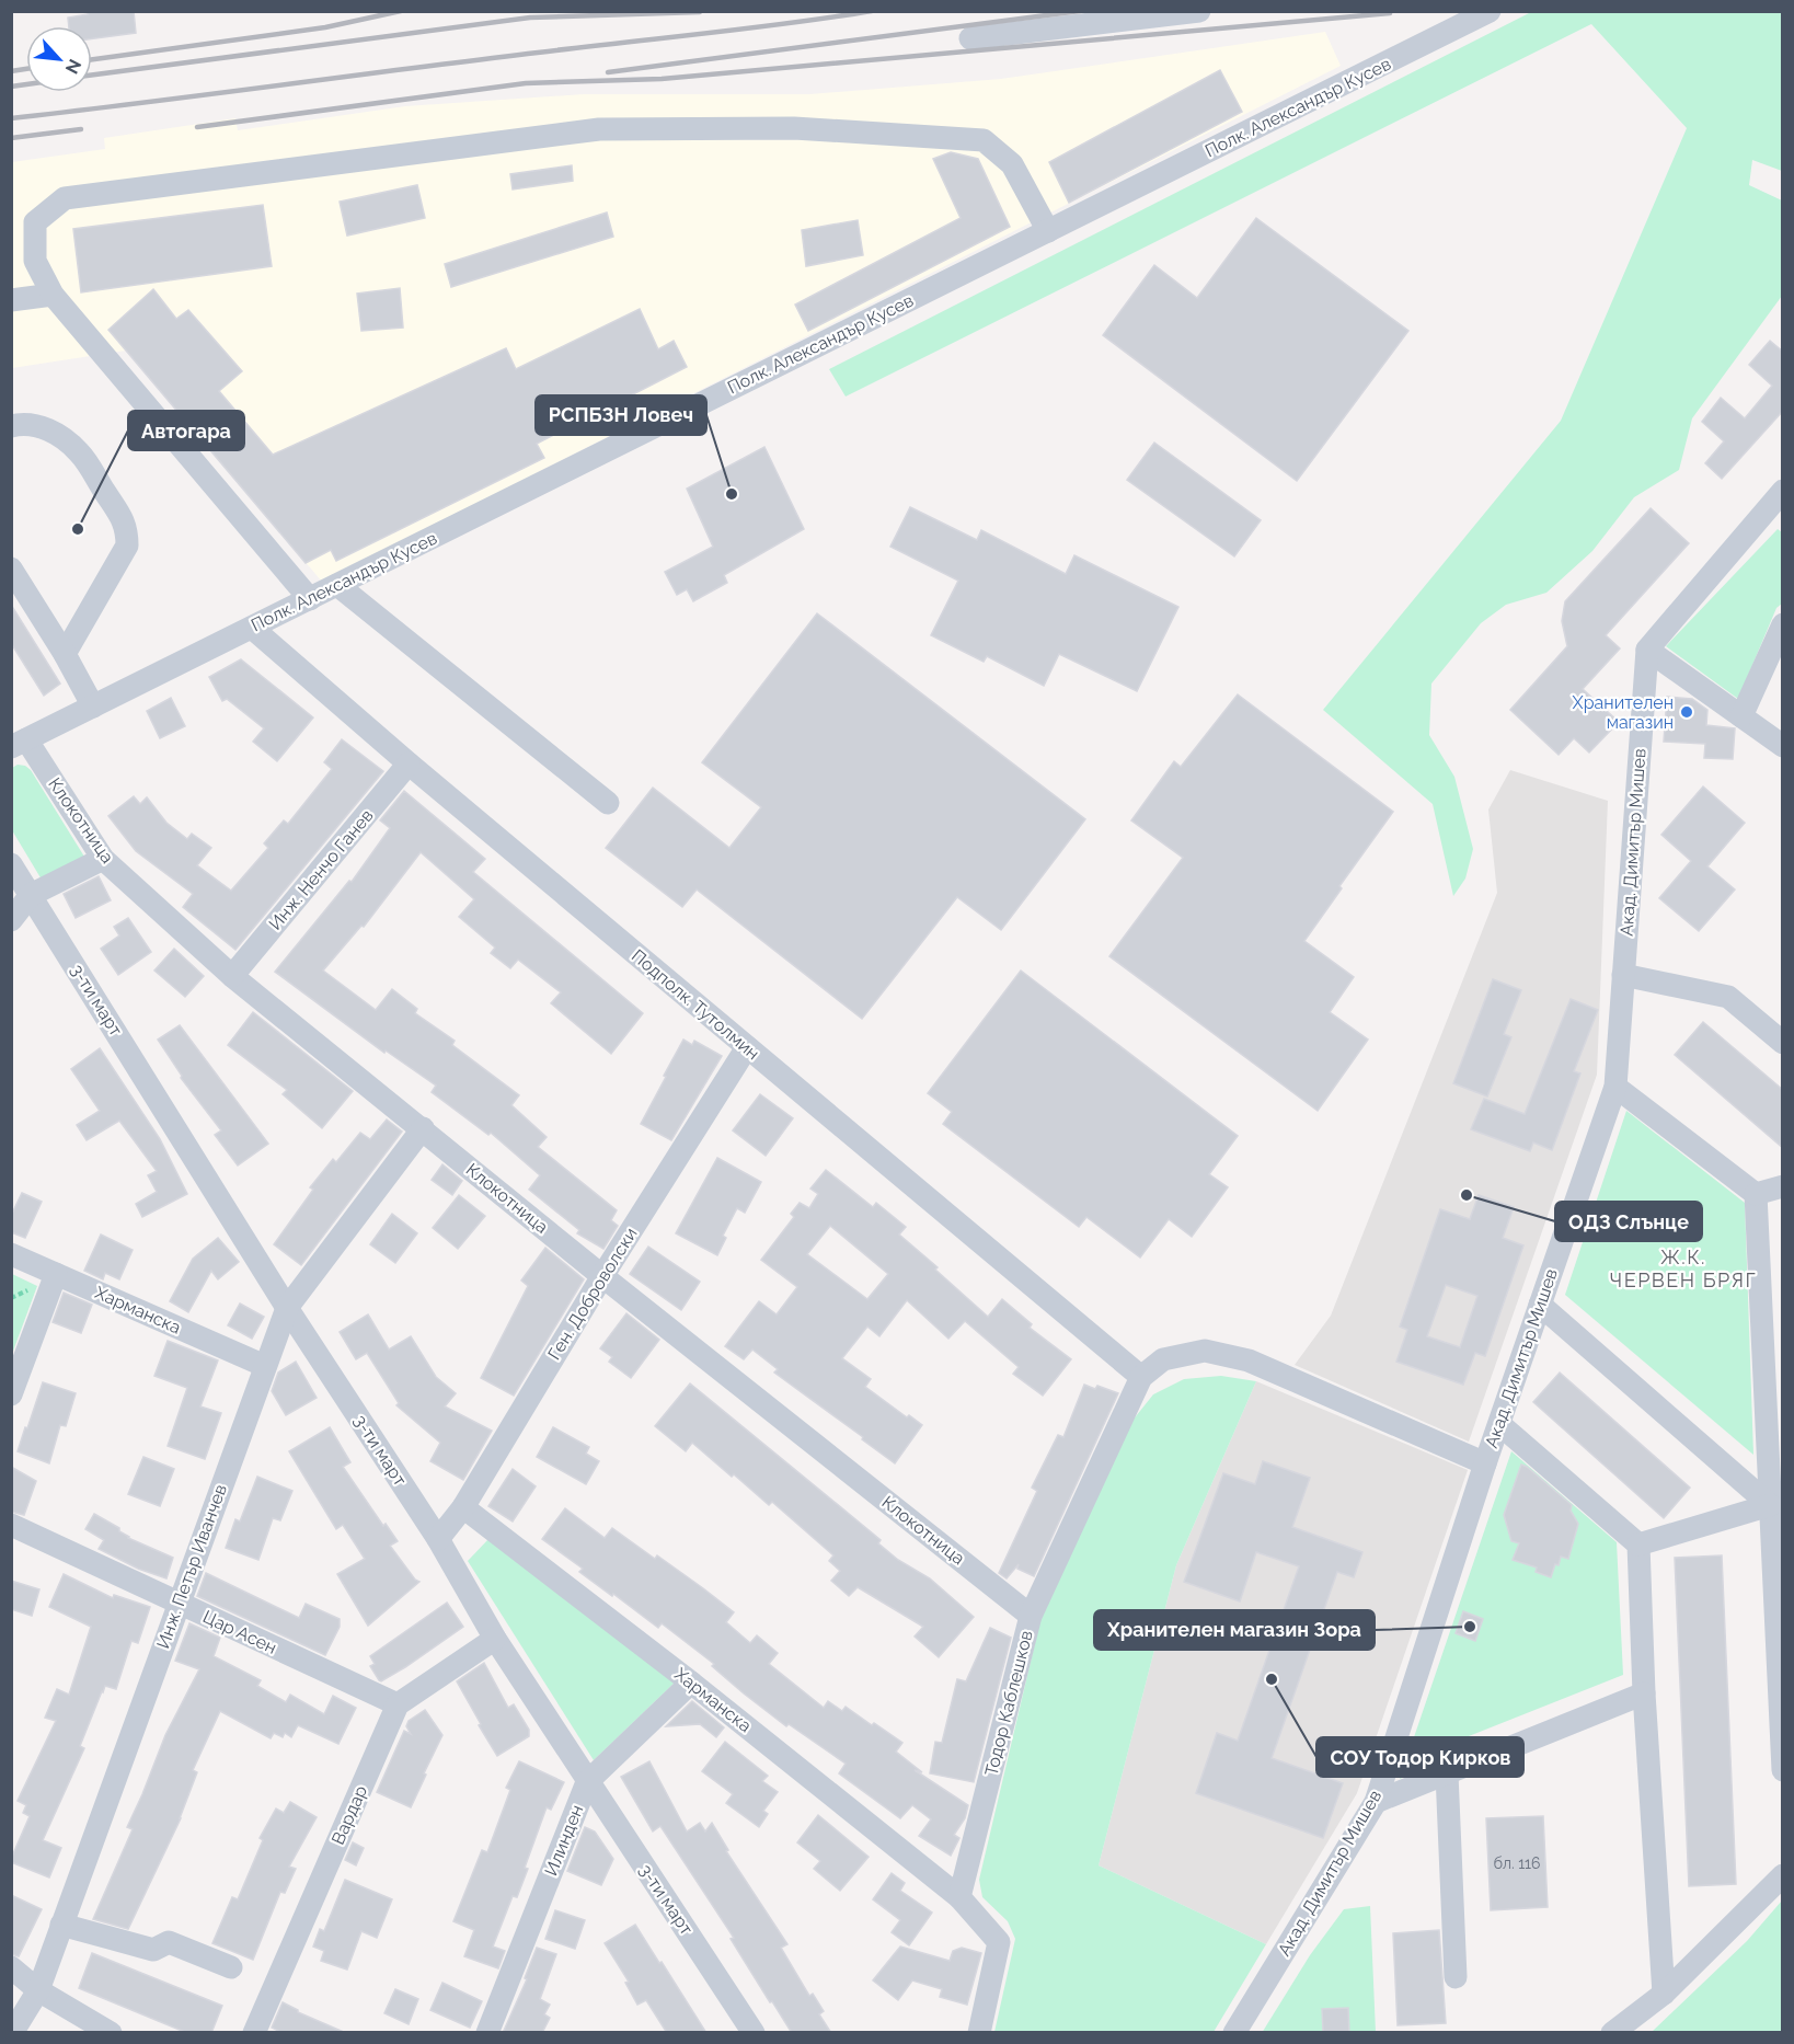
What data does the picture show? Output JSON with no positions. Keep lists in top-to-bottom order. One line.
{"streets":{"street":["Полк. Александър Кусев","Клокотница","Акад. Димитър Мишев","Инж. Ненчо Ганев","3-ти март","Подполк. Тутолмин","Ген. Доброволски","Харманска","Инж. Петър Иванчев","Цар Асен","Тодор Каблешков","Вардар","Илинден"]},"crossings":[["Полк. Александър Кусев","Клокотница"],["Полк. Александър Кусев","Подполк. Тутолмин"],["Клокотница","Инж. Ненчо Ганев"],["Клокотница","Ген. Доброволски"],["Клокотница","Инж. Петър Иванчев"],["Клокотница","Тодор Каблешков"],["Инж. Ненчо Ганев","Подполк. Тутолмин"],["3-ти март","Ген. Доброволски"],["3-ти март","Инж. Петър Иванчев"],["3-ти март","Илинден"],["Подполк. Тутолмин","Ген. Доброволски"],["Подполк. Тутолмин","Тодор Каблешков"],["Ген. Доброволски","Харманска"],["Харманска","Инж. Петър Иванчев"],["Харманска","Тодор Каблешков"],["Харманска","Илинден"],["Инж. Петър Иванчев","Цар Асен"],["Цар Асен","Вардар"]],"districts":["Ж.К. ЧЕРВЕН БРЯГ"],"places":["РСПБЗН Ловеч","Автогара","Хранителен магазин","ОДЗ Слънце","Хранителен магазин Зора","СОУ Тодор Кирков"],"house_numbers":["бл. 116"],"north":"bottom right"}
